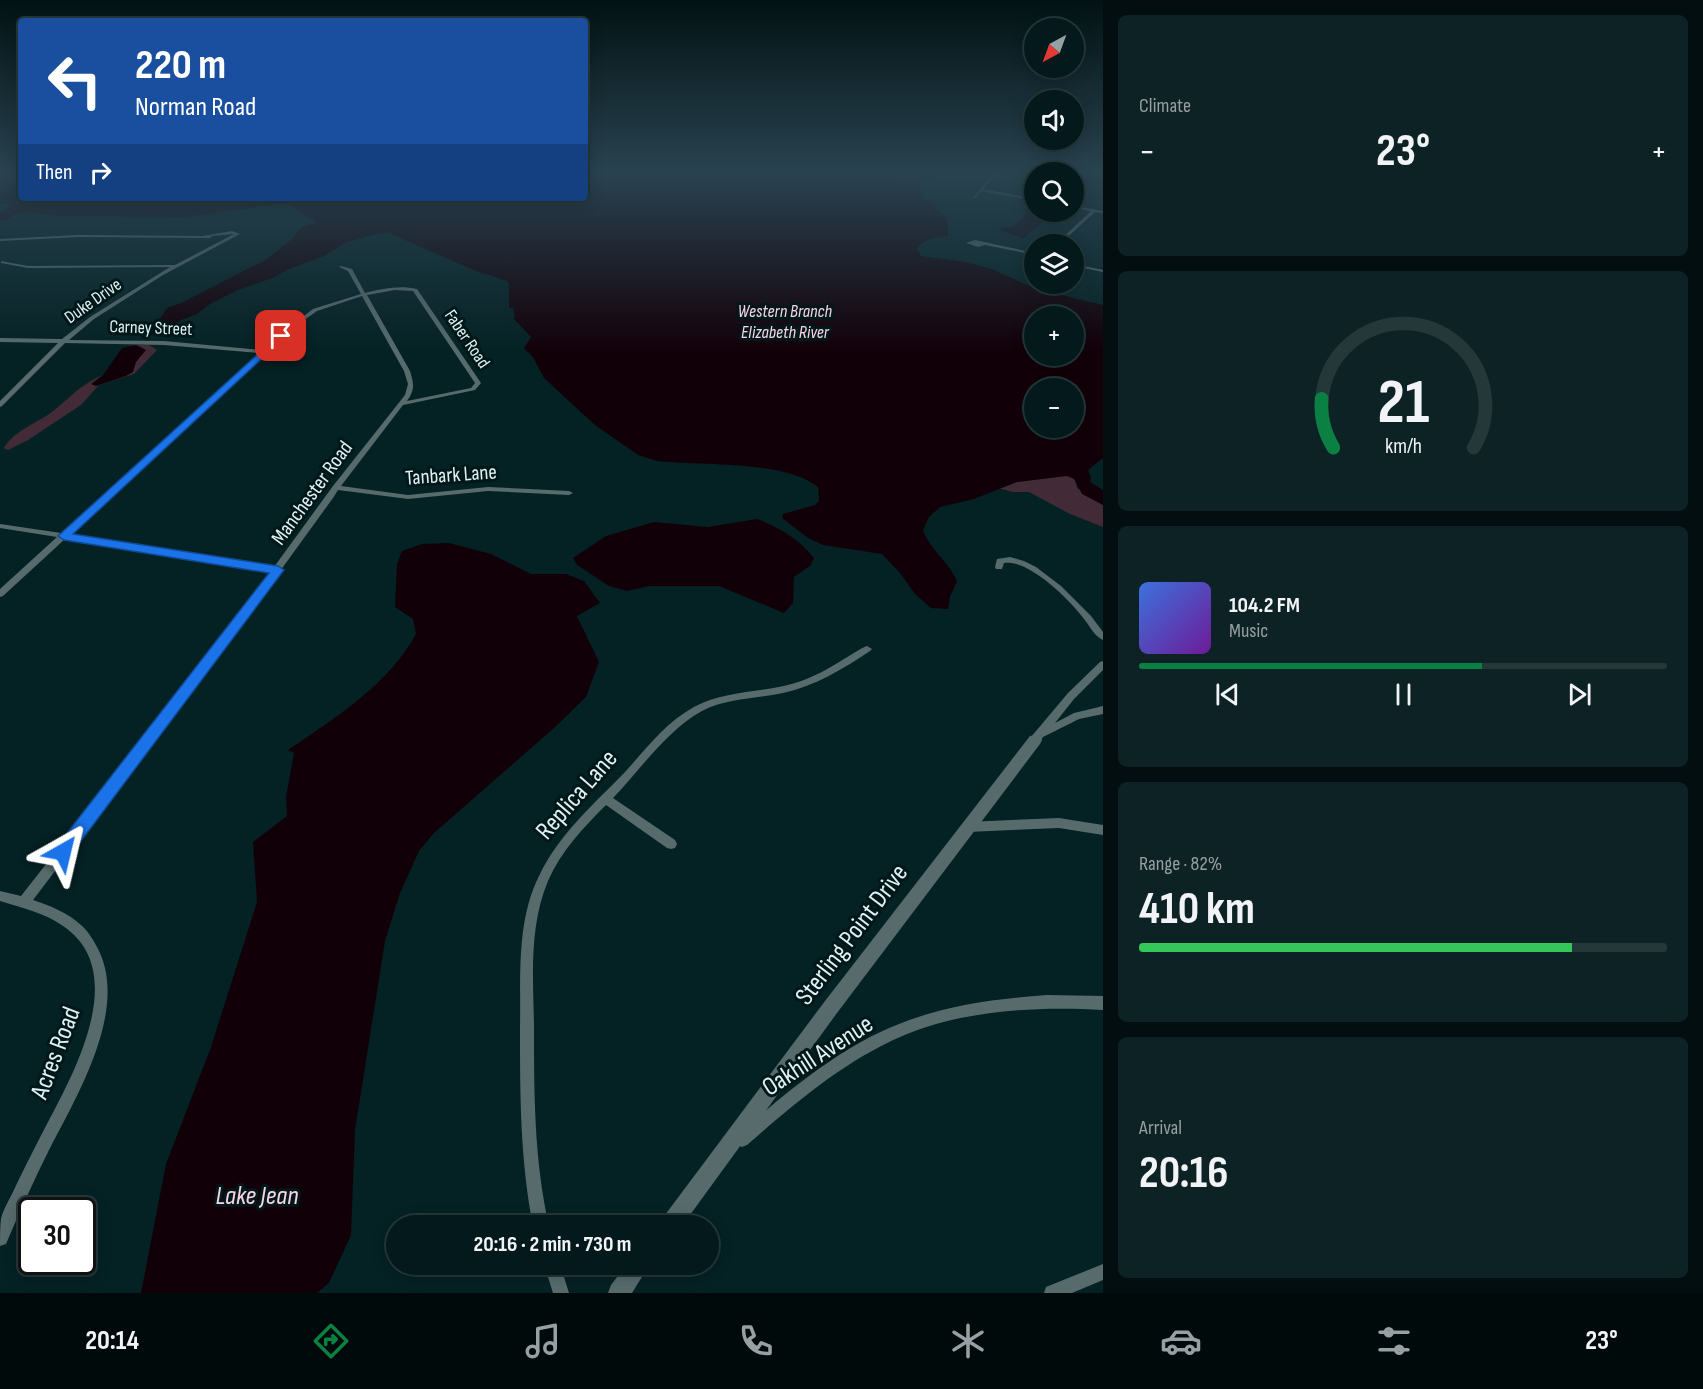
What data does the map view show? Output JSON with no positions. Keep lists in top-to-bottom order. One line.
{"streets":{"street":["Duke Drive","Carney Street","Faber Road","Tanbark Lane","Manchester Road","Replica Lane","Sterling Point Drive","Acres Road","Oakhill Avenue"]},"crossings":[["Duke Drive","Carney Street"],["Faber Road","Manchester Road"],["Tanbark Lane","Manchester Road"],["Manchester Road","Acres Road"],["Sterling Point Drive","Oakhill Avenue"]],"water":["Western Branch Elizabeth River","Lake Jean"],"north":"bottom left","page":{"tile":["Climate",["Range · 82%","410 km"],["Arrival","20:16"]],"map_buttons":["+","−"],"turn":["220 m","Norman Road"],"heat":["−","23°","+"],"then":"Then","song":["104.2 FM","Music"],"limit":"30","trip":"20:16 · 2 min · 730 m","tabs":["20:14","23°"],"gauge":["21","km/h"]}}
